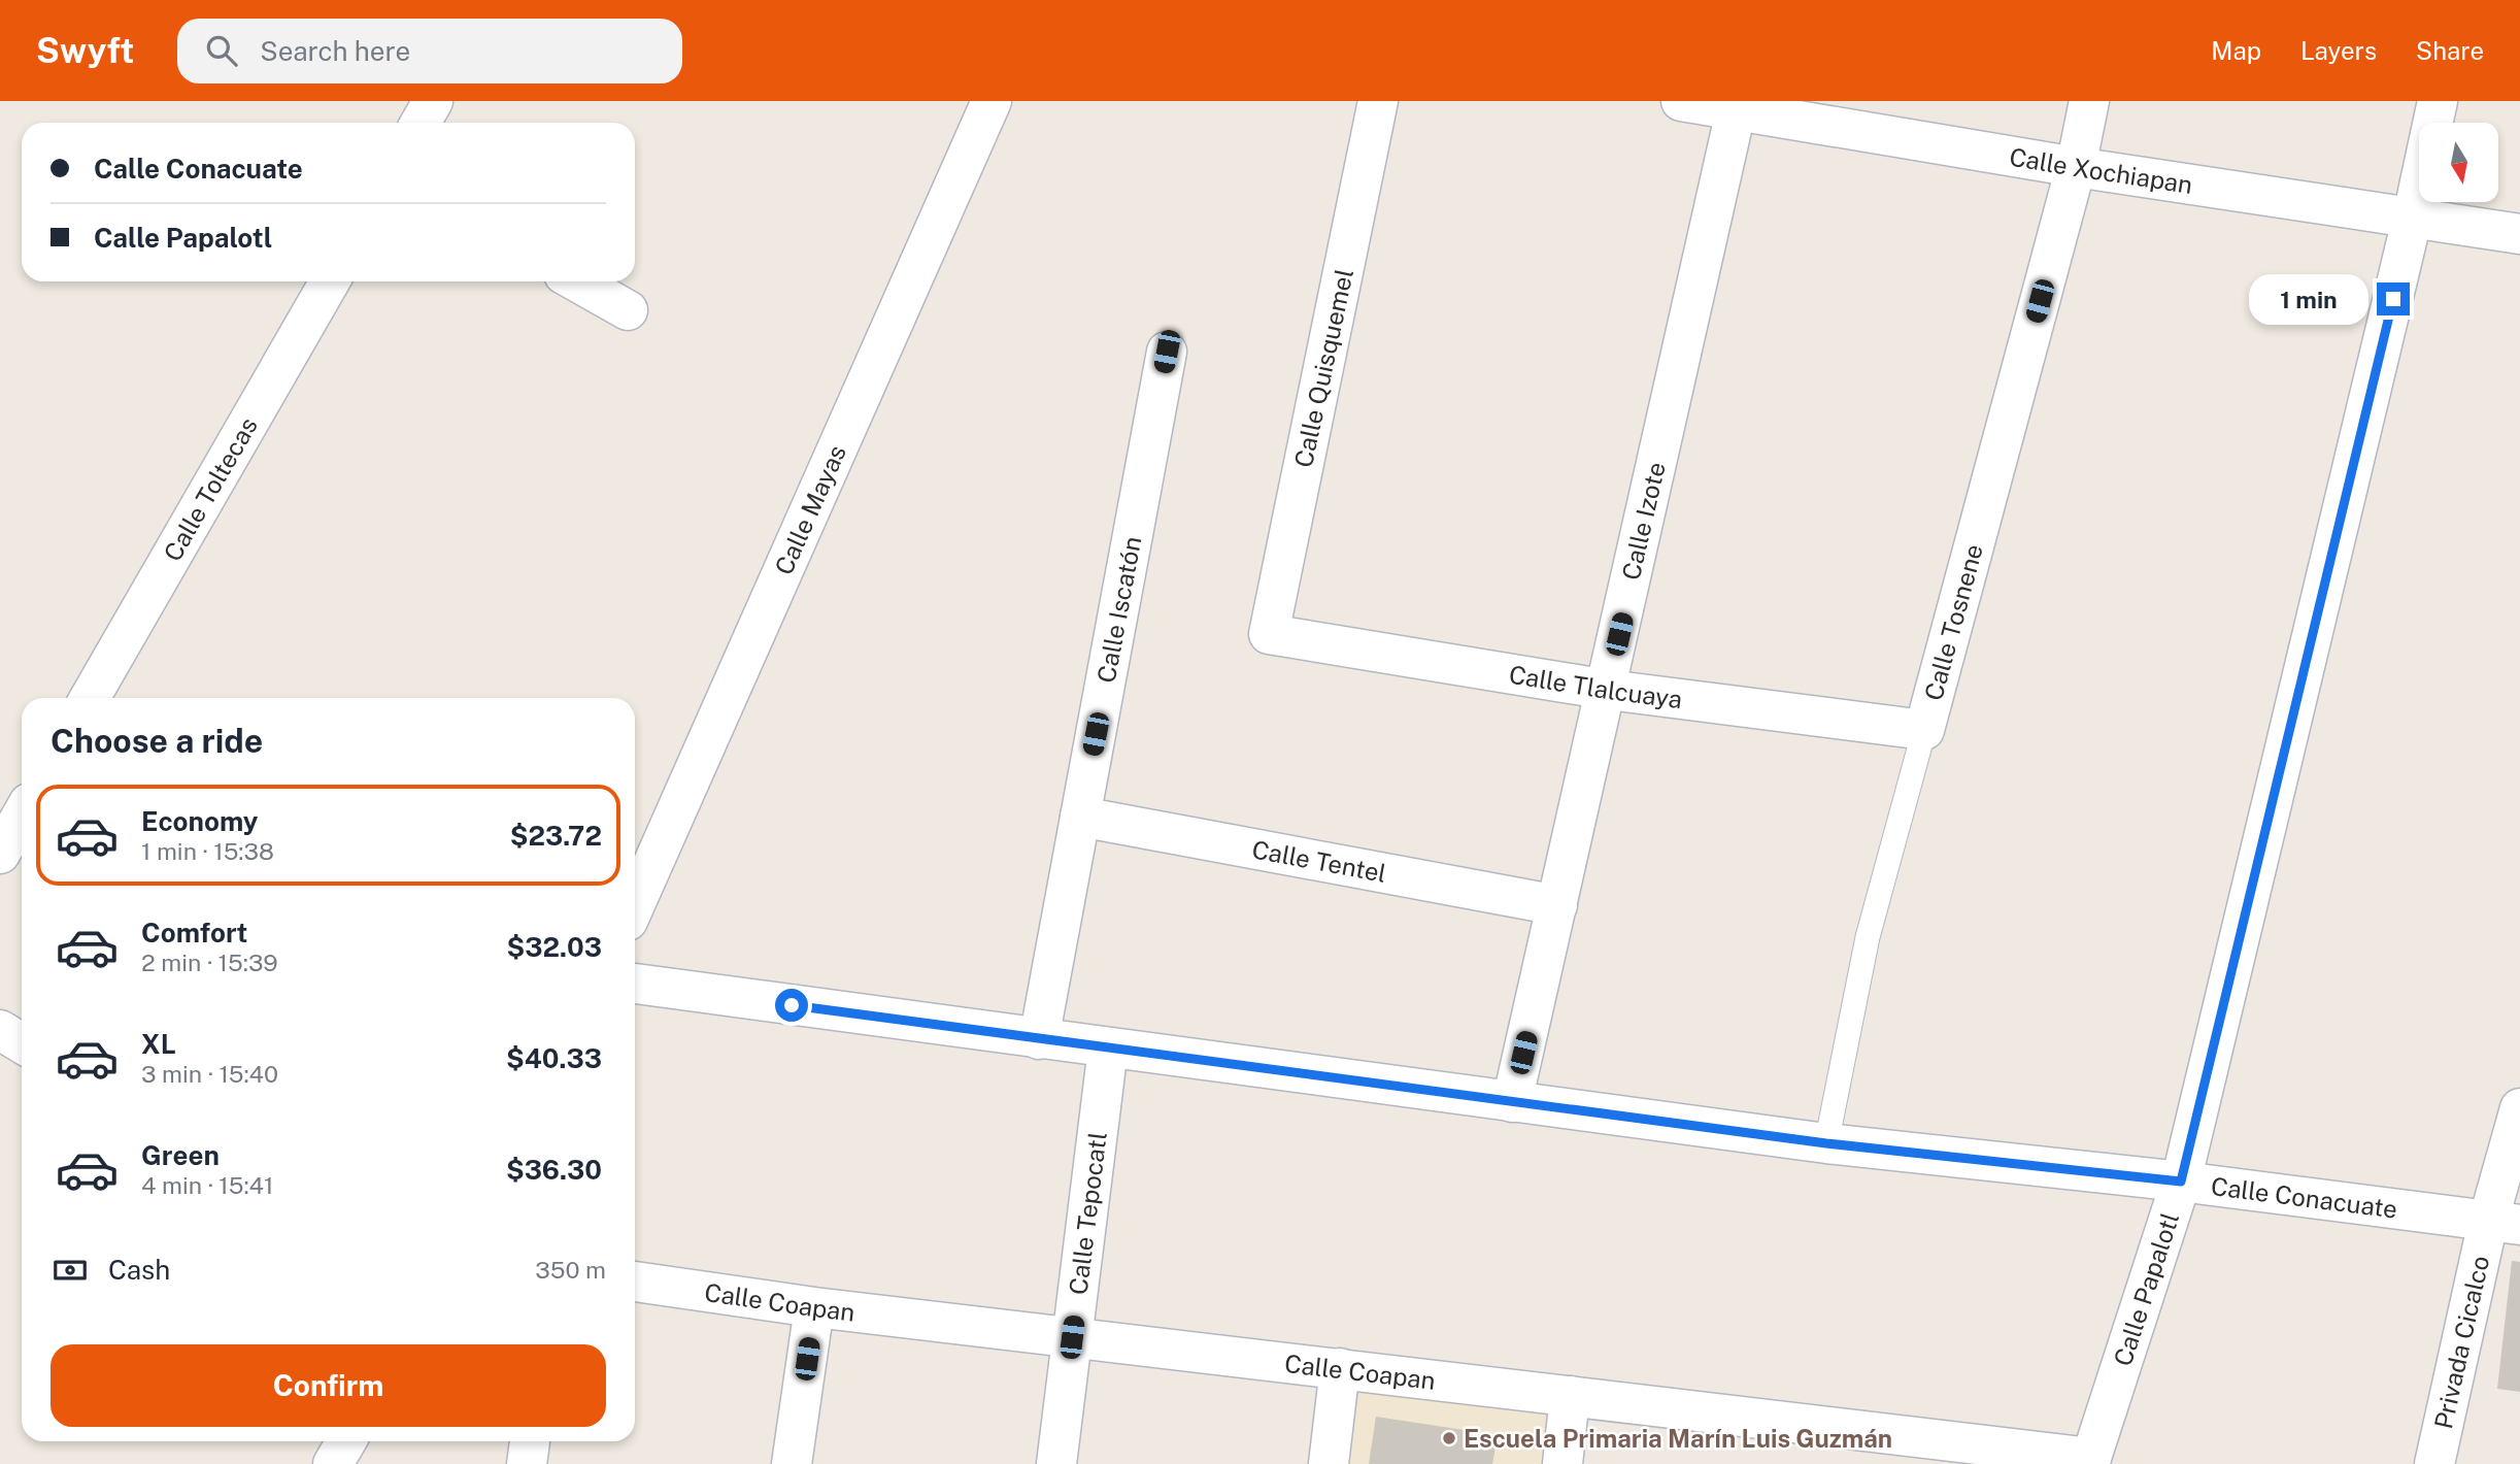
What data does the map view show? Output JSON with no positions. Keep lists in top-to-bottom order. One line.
{"streets":{"street":["Calle Xochiapan","Calle Quisquemel","Calle Toltecas","Calle Mayas","Calle Izote","Calle Iscatón","Calle Tosnene","Calle Tlalcuaya","Calle Tentel","Calle Conacuate","Calle Tepocatl","Calle Papalotl","Calle Coapan","Privada Cicalco"]},"crossings":[["Calle Xochiapan","Calle Izote"],["Calle Xochiapan","Calle Tosnene"],["Calle Xochiapan","Calle Papalotl"],["Calle Quisquemel","Calle Tlalcuaya"],["Calle Izote","Calle Tlalcuaya"],["Calle Izote","Calle Tentel"],["Calle Izote","Calle Conacuate"],["Calle Iscatón","Calle Tentel"],["Calle Iscatón","Calle Conacuate"],["Calle Tosnene","Calle Tlalcuaya"],["Calle Tosnene","Calle Conacuate"],["Calle Conacuate","Calle Tepocatl"],["Calle Conacuate","Calle Papalotl"],["Calle Conacuate","Privada Cicalco"],["Calle Tepocatl","Calle Coapan"],["Calle Papalotl","Calle Coapan"]],"places":["Escuela Primaria Marín Luis Guzmán"],"north":"bottom","page":{"header":"Swyft","search":"Search here","nav":["Map","Layers","Share"],"banner":["Calle Conacuate","Calle Papalotl"],"bubble":"1 min","heading":"Choose a ride","list":[{"name":"Economy","note":"1 min · 15:38","value":"$23.72"},{"name":"Comfort","note":"2 min · 15:39","value":"$32.03"},{"name":"XL","note":"3 min · 15:40","value":"$40.33"},{"name":"Green","note":"4 min · 15:41","value":"$36.30"}],"pay":["Cash","350 m"],"buttons":"Confirm"}}
